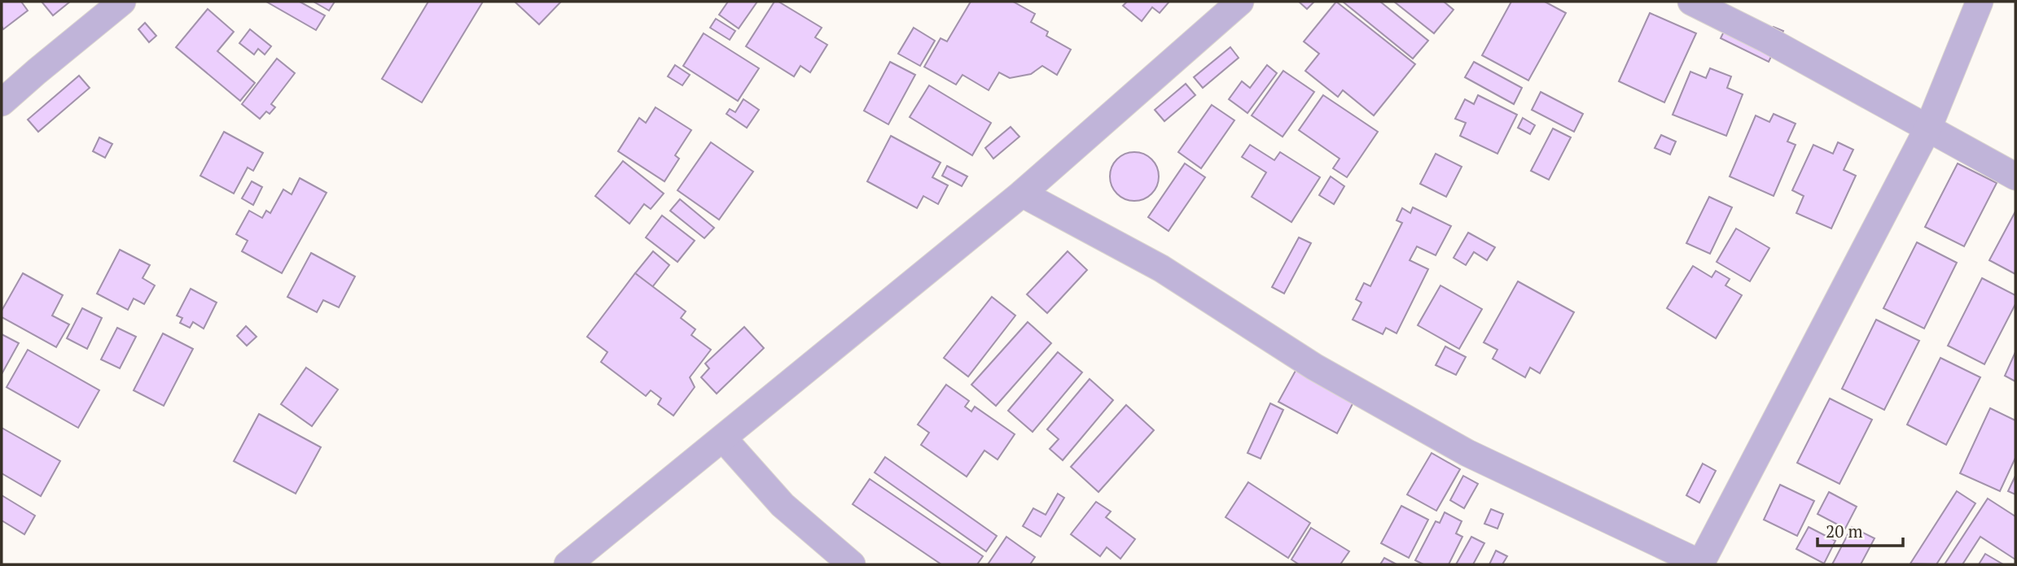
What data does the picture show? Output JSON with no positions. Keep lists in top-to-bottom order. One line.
{"scale_bar":"20 m"}
